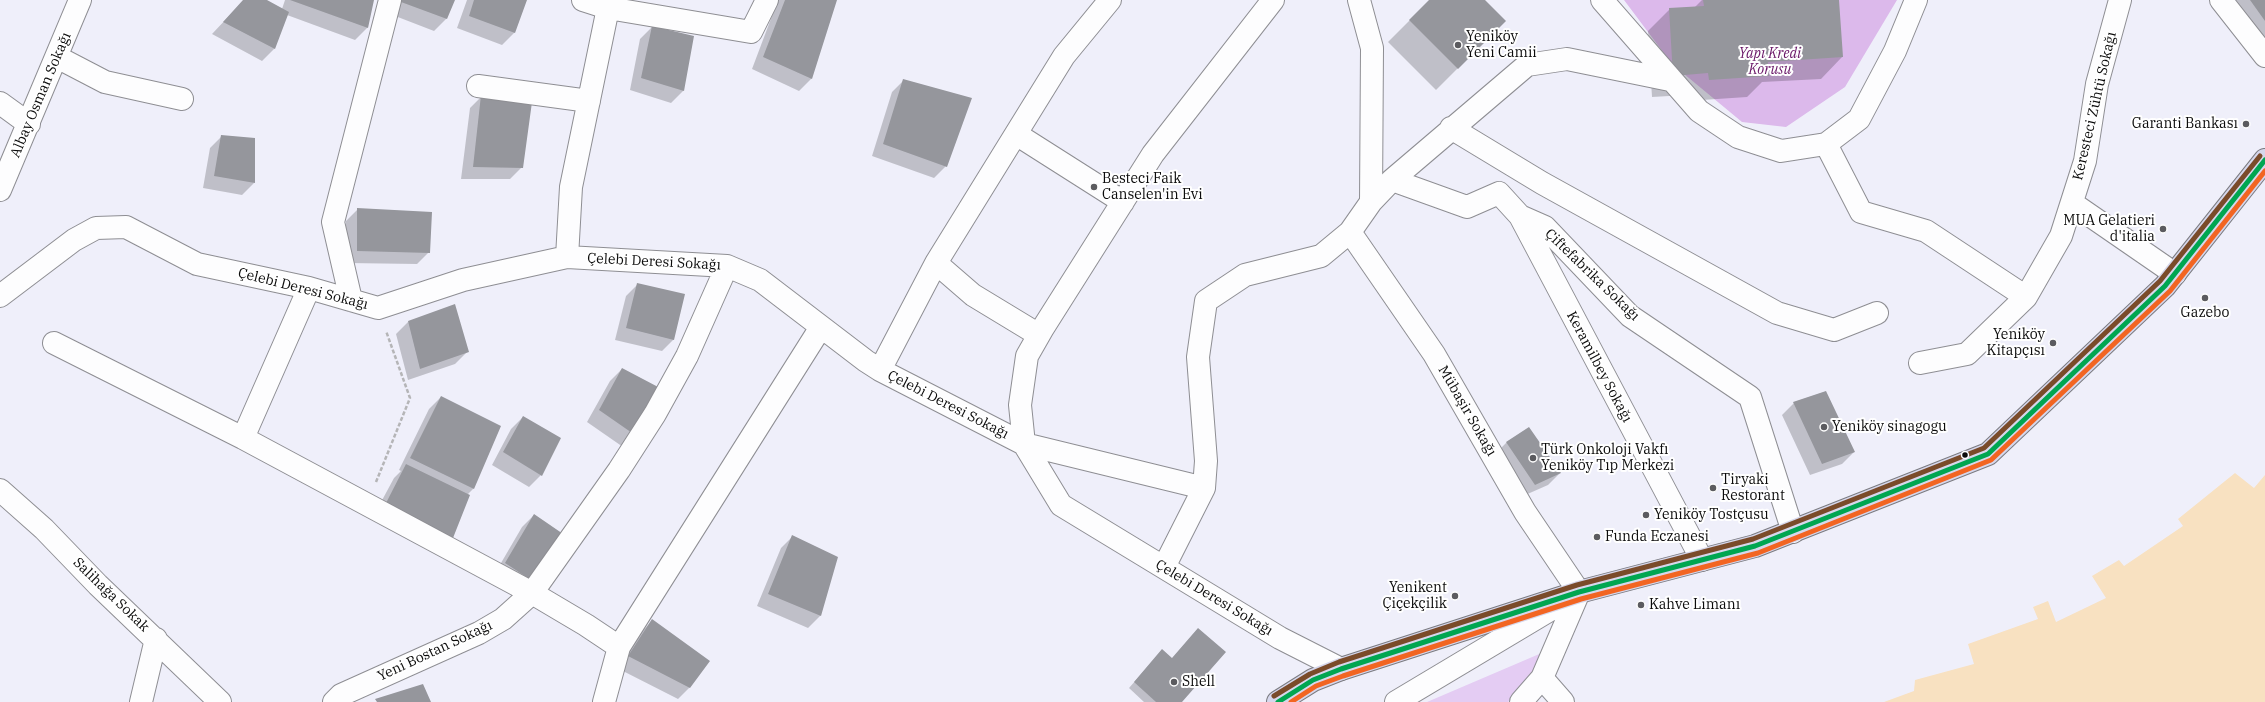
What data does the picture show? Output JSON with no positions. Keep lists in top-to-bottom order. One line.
{"streets":{"street":["Albay Osman Sokağı","Keresteci Zühtü Sokağı","Çelebi Deresi Sokağı","Çiftefabrika Sokağı","Keramilbey Sokağı","Mübaşir Sokağı","Salihağa Sokak","Yeni Bostan Sokağı"]},"crossings":[["Çelebi Deresi Sokağı","Yeni Bostan Sokağı"],["Çiftefabrika Sokağı","Keramilbey Sokağı"]],"parks":["Yapı Kredi Korusu"],"places":["Yeniköy Yeni Camii","Garanti Bankası","Besteci Faik Canselen'in Evi","MUA Gelatieri d'italia","Gazebo","Yeniköy Kitapçısı","Yeniköy sinagogu","Türk Onkoloji Vakfı Yeniköy Tıp Merkezi","Tiryaki Restorant","Yeniköy Tostçusu","Funda Eczanesi","Yenikent Çiçekçilik","Kahve Limanı","Shell"]}
